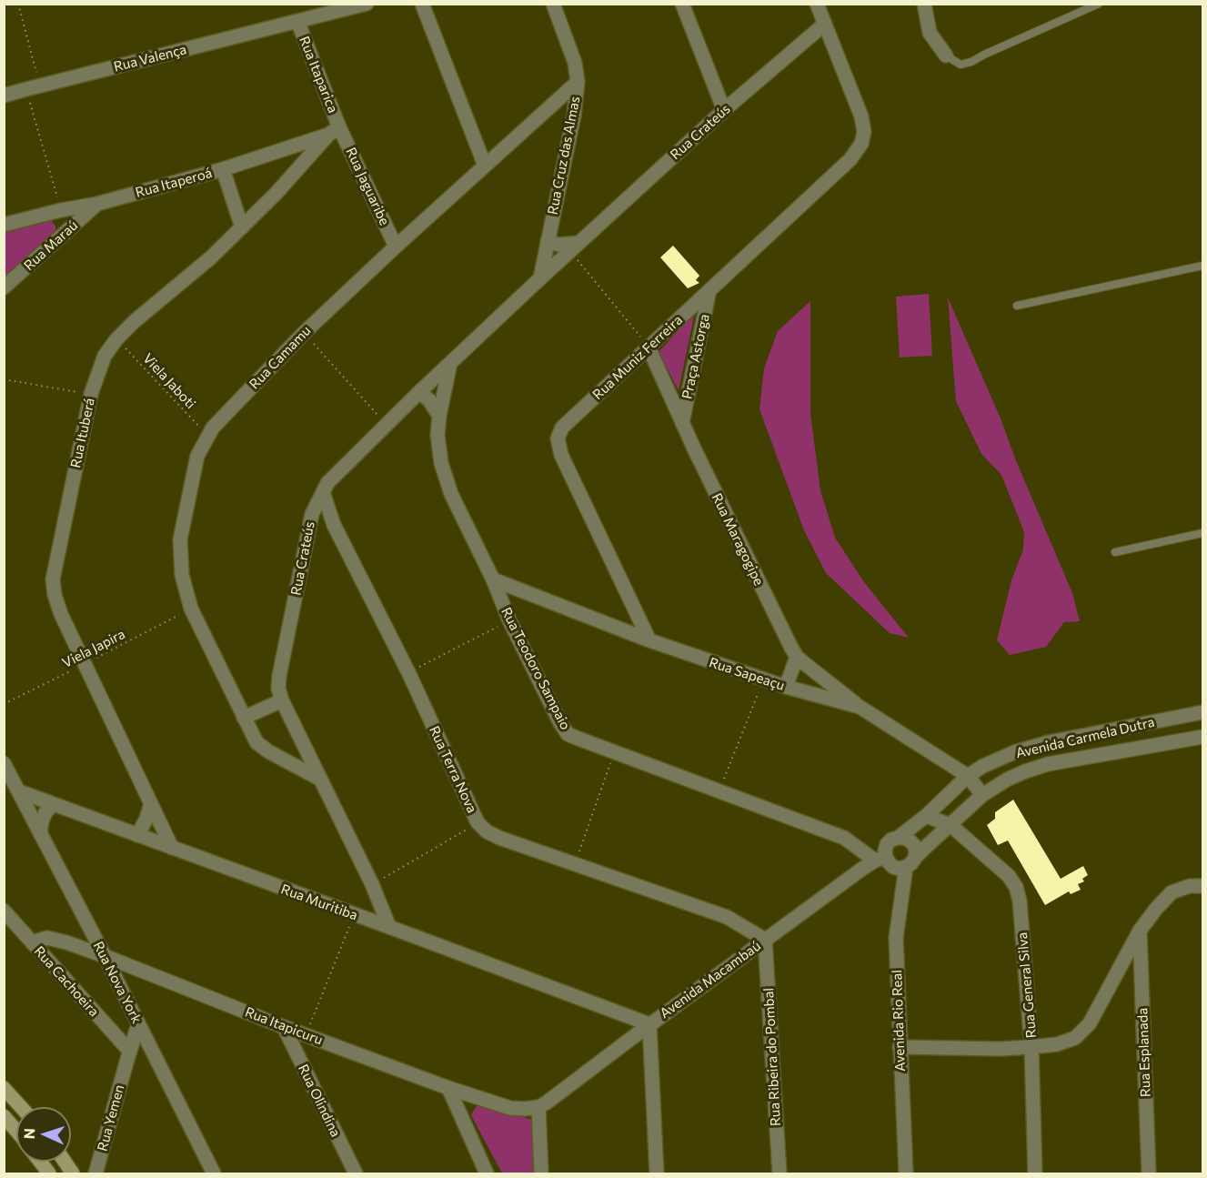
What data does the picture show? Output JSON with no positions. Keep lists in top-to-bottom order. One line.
{"streets":{"street":["Rua Valença","Rua Itaparica","Rua Crateús","Rua Cruz das Almas","Rua Itaperoá","Rua Jaguaribe","Rua Maraú","Praça Astorga","Rua Camamu","Rua Muniz Ferreira","Rua Ituberá","Rua Maragogipe","Rua Teodoro Sampaio","Rua Sapeaçu","Avenida Carmela Dutra","Rua Terra Nova","Rua Muritiba","Avenida Macambaú","Rua Cachoeira","Rua Nova York","Rua General Silva","Avenida Rio Real","Rua Itapicuru","Rua Esplanada","Rua Ribeira do Pombal","Rua Olindina","Rua Yemen"],"path":["Viela Jaboti","Viela Japira"]},"crossings":[["Rua Valença","Rua Itaparica"],["Rua Itaparica","Rua Itaperoá"],["Rua Itaparica","Rua Jaguaribe"],["Rua Itaparica","Rua Ituberá"],["Rua Crateús","Rua Cruz das Almas"],["Rua Crateús","Rua Camamu"],["Rua Crateús","Rua Muniz Ferreira"],["Rua Crateús","Rua Teodoro Sampaio"],["Rua Crateús","Rua Terra Nova"],["Rua Crateús","Rua Muritiba"],["Rua Cruz das Almas","Rua Camamu"],["Rua Itaperoá","Rua Jaguaribe"],["Rua Itaperoá","Rua Maraú"],["Rua Itaperoá","Rua Ituberá"],["Rua Jaguaribe","Rua Camamu"],["Rua Jaguaribe","Rua Ituberá"],["Praça Astorga","Rua Muniz Ferreira"],["Praça Astorga","Rua Maragogipe"],["Rua Camamu","Viela Jaboti"],["Rua Camamu","Viela Japira"],["Rua Muniz Ferreira","Rua Maragogipe"],["Rua Muniz Ferreira","Rua Sapeaçu"],["Viela Jaboti","Rua Ituberá"],["Rua Ituberá","Viela Japira"],["Rua Ituberá","Rua Muritiba"],["Rua Maragogipe","Rua Sapeaçu"],["Rua Teodoro Sampaio","Rua Sapeaçu"],["Rua Teodoro Sampaio","Avenida Carmela Dutra"],["Rua Teodoro Sampaio","Avenida Macambaú"],["Rua Teodoro Sampaio","Avenida Rio Real"],["Rua Sapeaçu","Avenida Carmela Dutra"],["Avenida Carmela Dutra","Avenida Macambaú"],["Avenida Carmela Dutra","Rua General Silva"],["Avenida Carmela Dutra","Avenida Rio Real"],["Rua Terra Nova","Avenida Macambaú"],["Rua Terra Nova","Rua Ribeira do Pombal"],["Rua Muritiba","Avenida Macambaú"],["Rua Muritiba","Rua Nova York"],["Avenida Macambaú","Avenida Rio Real"],["Avenida Macambaú","Rua Itapicuru"],["Avenida Macambaú","Rua Ribeira do Pombal"],["Rua Cachoeira","Rua Itapicuru"],["Rua Cachoeira","Rua Yemen"],["Rua Nova York","Rua Itapicuru"],["Rua Nova York","Rua Yemen"],["Rua Itapicuru","Rua Olindina"]],"north":"left"}
